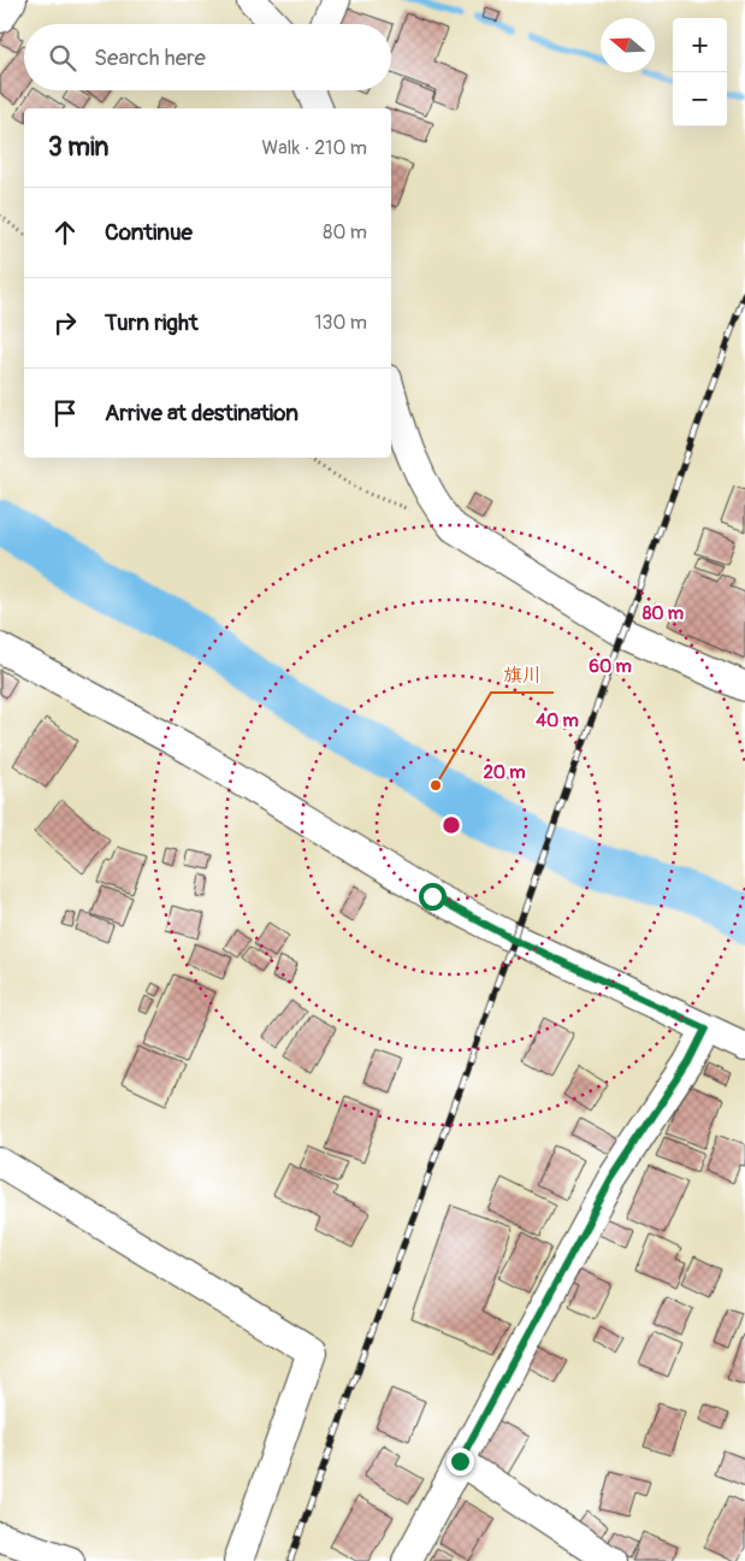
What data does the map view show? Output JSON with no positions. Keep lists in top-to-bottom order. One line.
{"places":["旗川"],"north":"left","page":{"map_buttons":["+","−"],"search":"Search here","heading":["3 min","Walk · 210 m"],"list":[["Continue","80 m"],["Turn right","130 m"],"Arrive at destination"]},"rings":["80 m","60 m","40 m","20 m"]}
